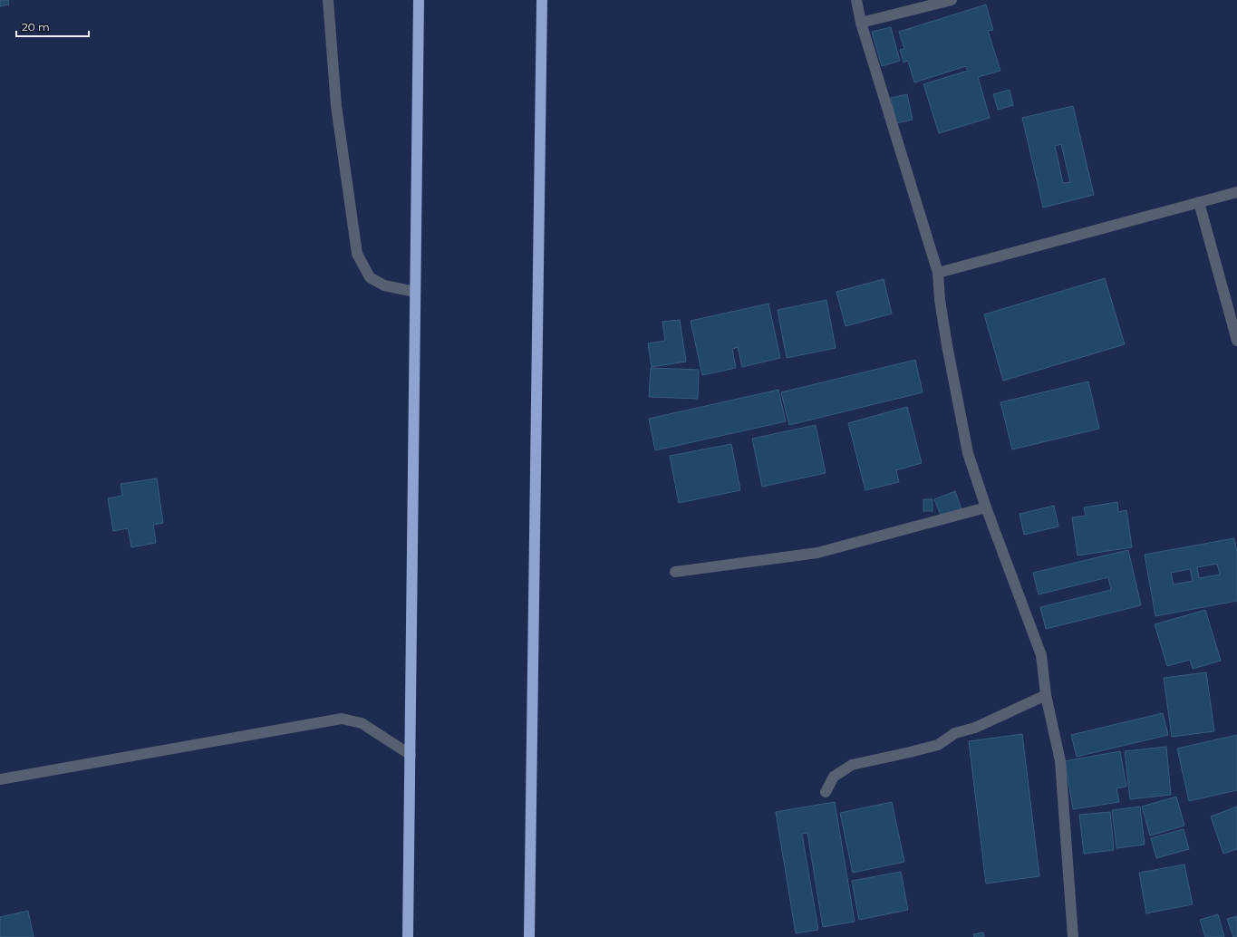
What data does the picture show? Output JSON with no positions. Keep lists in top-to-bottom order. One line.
{"scale_bar":"20 m"}
